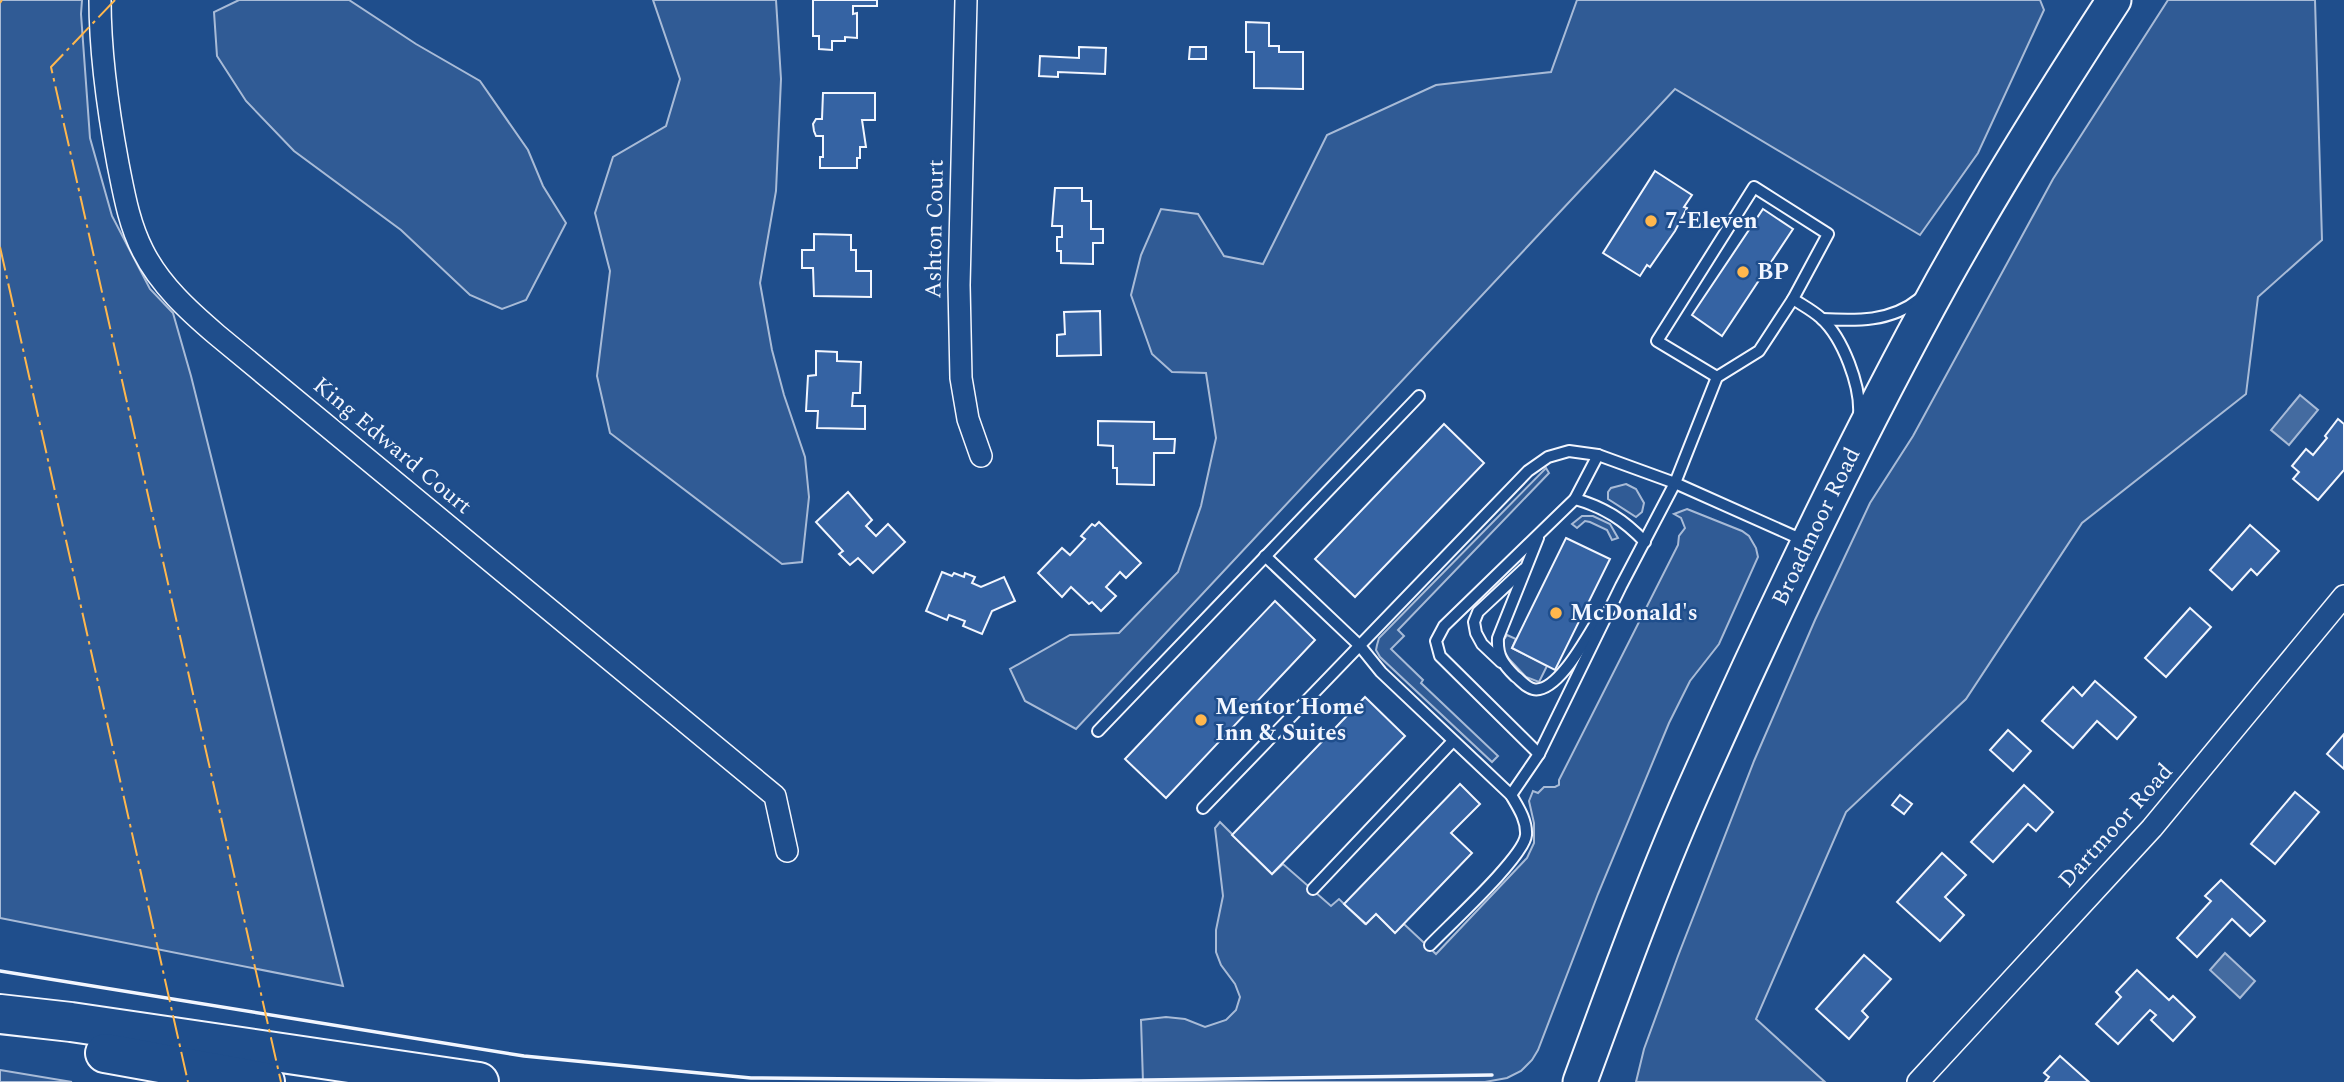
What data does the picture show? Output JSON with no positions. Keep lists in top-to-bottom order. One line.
{"streets":{"main road":["Broadmoor Road"],"street":["Ashton Court","King Edward Court","Dartmoor Road"]},"places":["7-Eleven","BP","McDonald's","Mentor Home Inn & Suites"]}
